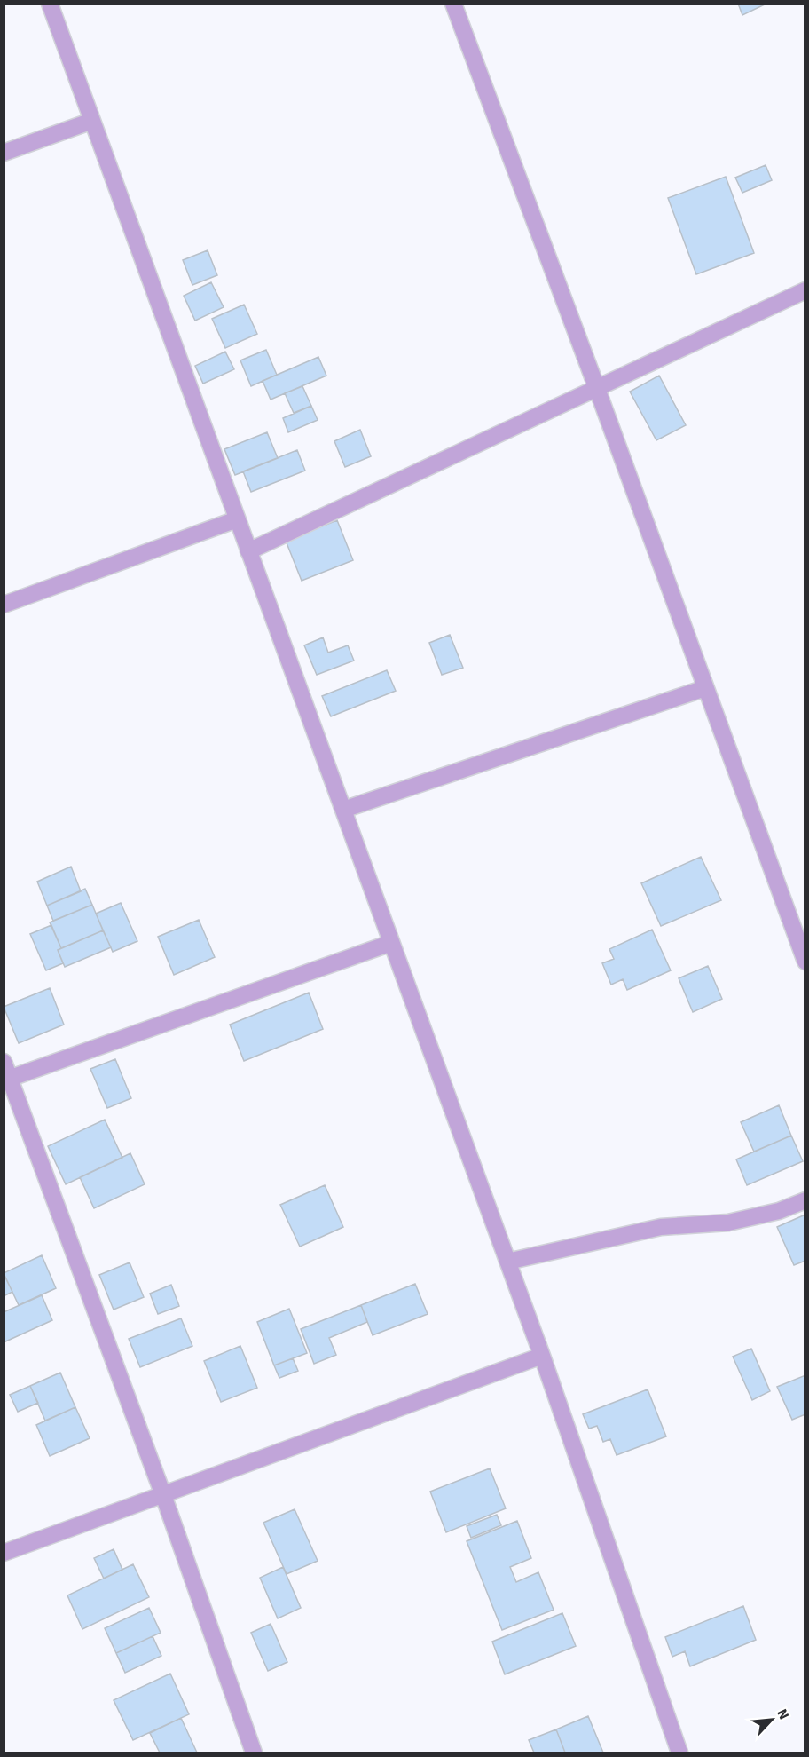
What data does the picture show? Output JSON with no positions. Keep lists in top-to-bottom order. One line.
{"north":"top right"}
